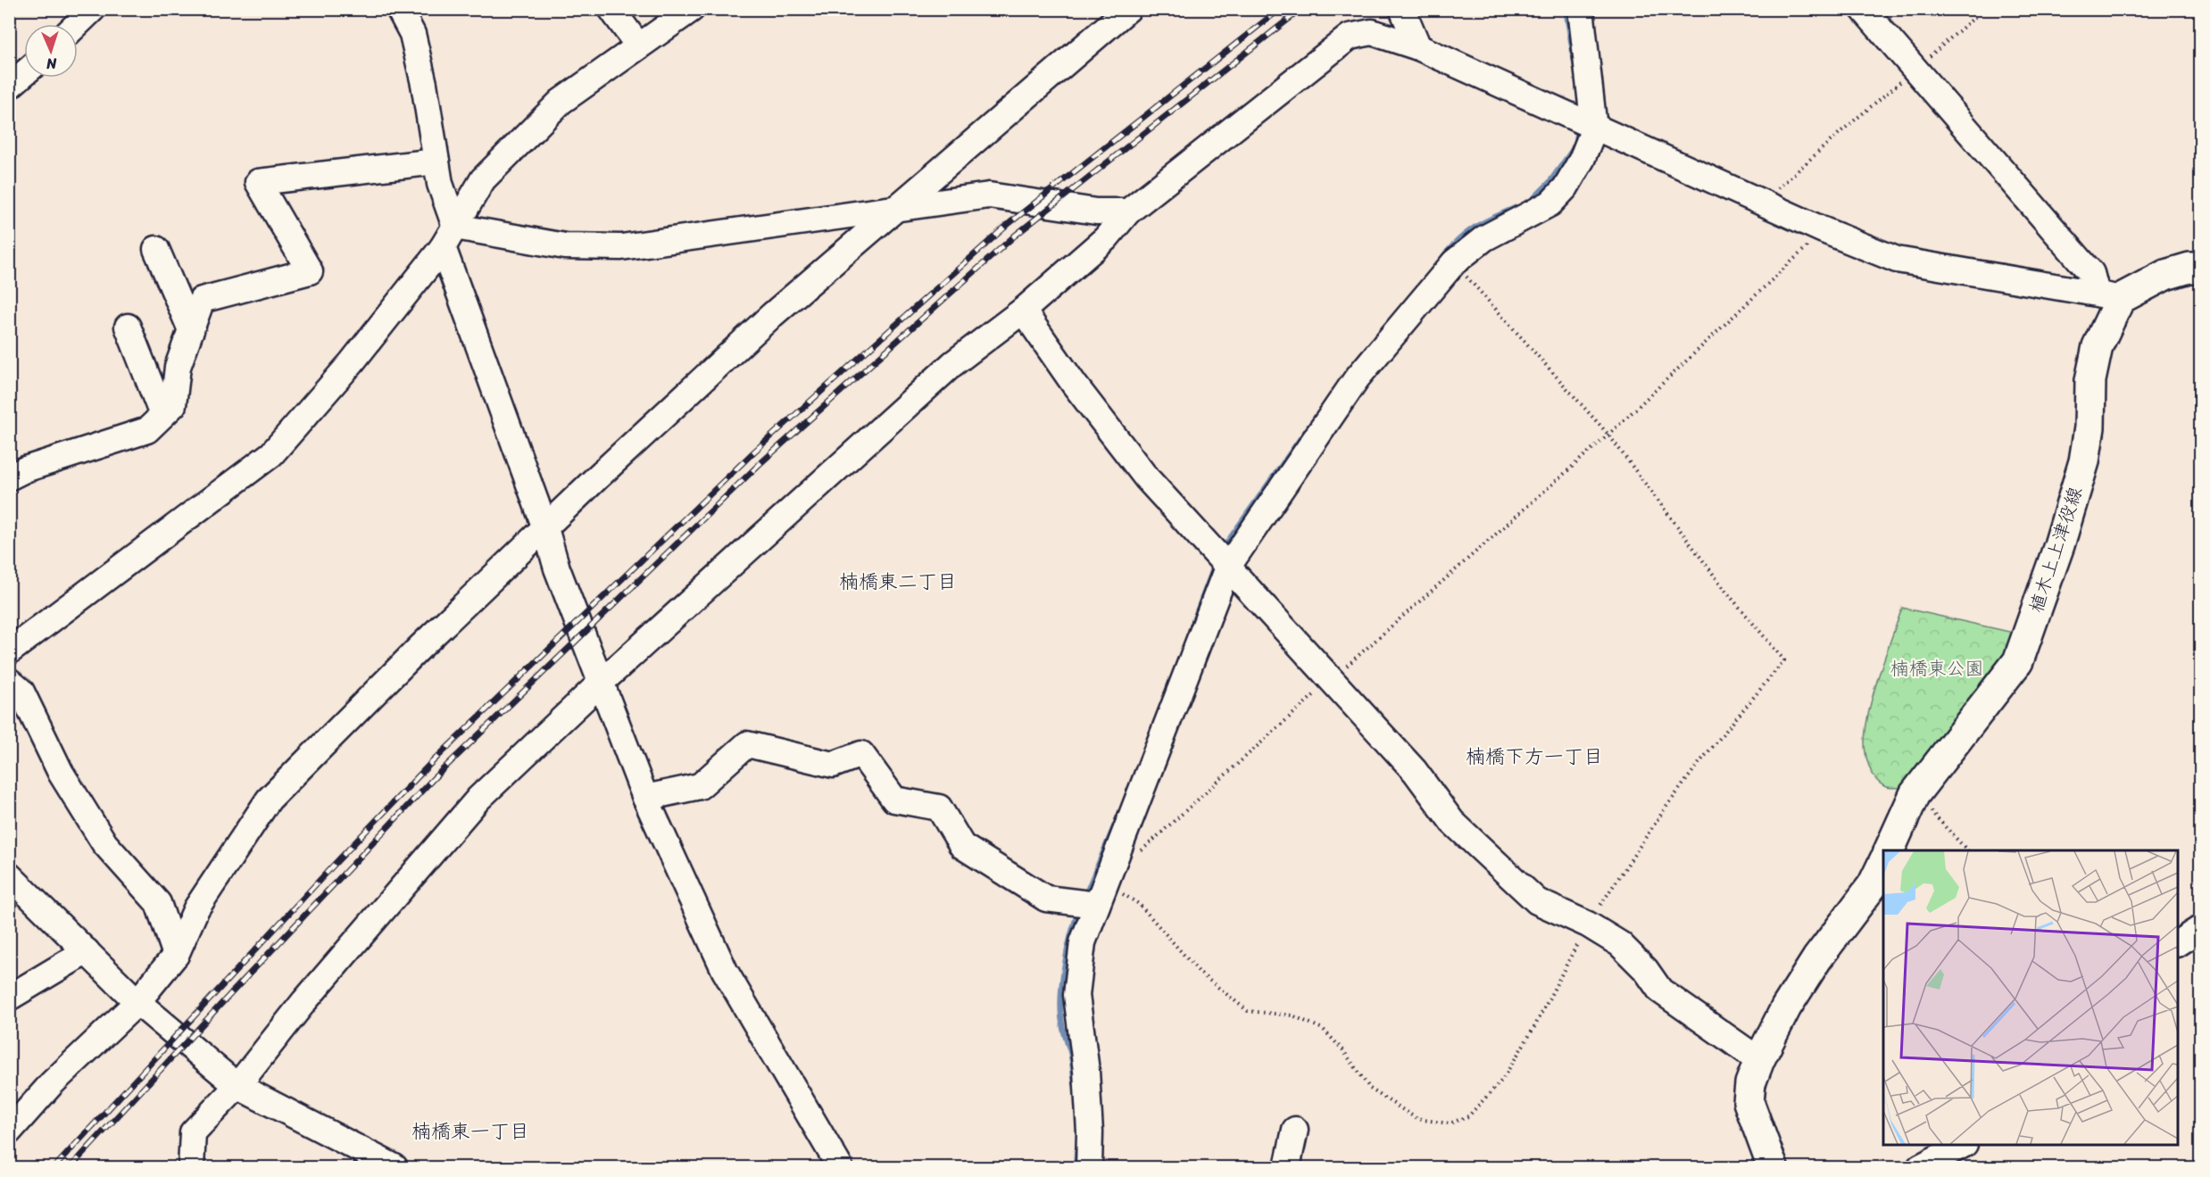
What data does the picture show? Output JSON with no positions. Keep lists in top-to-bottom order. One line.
{"streets":{"main road":["植木上上津役線"]},"districts":["楠橋東二丁目","楠橋下方一丁目","楠橋東一丁目"],"parks":["楠橋東公園"],"north":"bottom"}
